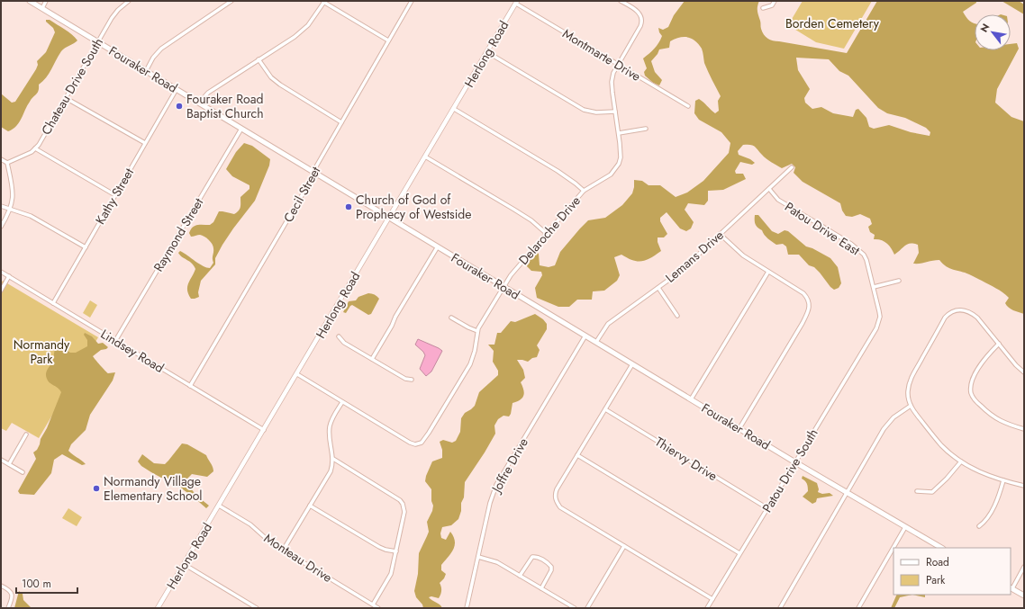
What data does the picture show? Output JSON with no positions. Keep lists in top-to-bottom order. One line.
{"streets":{"main road":["Fouraker Road"],"street":["Herlong Road","Montmarte Drive","Chateau Drive South","Cecil Street","Kathy Street","Patou Drive East","Delaroche Drive","Raymond Street","Lemans Drive","Lindsey Road","Thiervy Drive","Joffre Drive","Patou Drive South","Monteau Drive"]},"crossings":[["Herlong Road","Montmarte Drive"],["Herlong Road","Fouraker Road"],["Herlong Road","Lindsey Road"],["Herlong Road","Monteau Drive"],["Montmarte Drive","Delaroche Drive"],["Fouraker Road","Chateau Drive South"],["Fouraker Road","Cecil Street"],["Fouraker Road","Kathy Street"],["Fouraker Road","Delaroche Drive"],["Fouraker Road","Raymond Street"],["Fouraker Road","Lemans Drive"],["Fouraker Road","Joffre Drive"],["Fouraker Road","Patou Drive South"],["Cecil Street","Lindsey Road"],["Kathy Street","Lindsey Road"],["Patou Drive East","Lemans Drive"],["Patou Drive East","Patou Drive South"],["Raymond Street","Lindsey Road"],["Thiervy Drive","Patou Drive South"]],"parks":["Borden Cemetery","Normandy Park"],"places":["Fouraker Road Baptist Church","Church of God of Prophecy of Westside","Normandy Village Elementary School"],"legend":["Road","Park"],"scale_bar":"100 m","north":"top left"}
